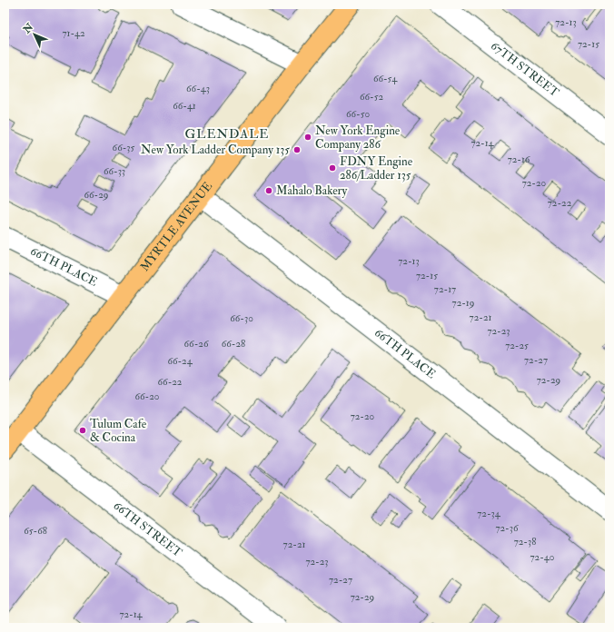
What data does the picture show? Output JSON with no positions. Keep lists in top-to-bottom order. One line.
{"streets":{"main road":["MYRTLE AVENUE"],"street":["67TH STREET","66TH PLACE","66TH STREET"]},"crossings":[["MYRTLE AVENUE","66TH PLACE"],["MYRTLE AVENUE","66TH STREET"]],"districts":["GLENDALE"],"places":["New York Engine Company 286","New York Ladder Company 135","FDNY Engine 286/Ladder 135","Mahalo Bakery","Tulum Cafe & Cocina"],"house_numbers":["72-13","71-42","72-15","66-54","66-43","66-52","66-41","66-50","72-14","66-35","72-16","66-33","72-20","66-29","72-22","72-13","72-15","72-17","72-19","72-21","66-30","72-23","66-26","66-28","72-25","72-27","66-24","72-29","66-22","66-20","72-20","72-34","72-36","65-68","72-38","72-21","72-40","72-23","72-27","72-29","72-14"],"north":"top left"}
